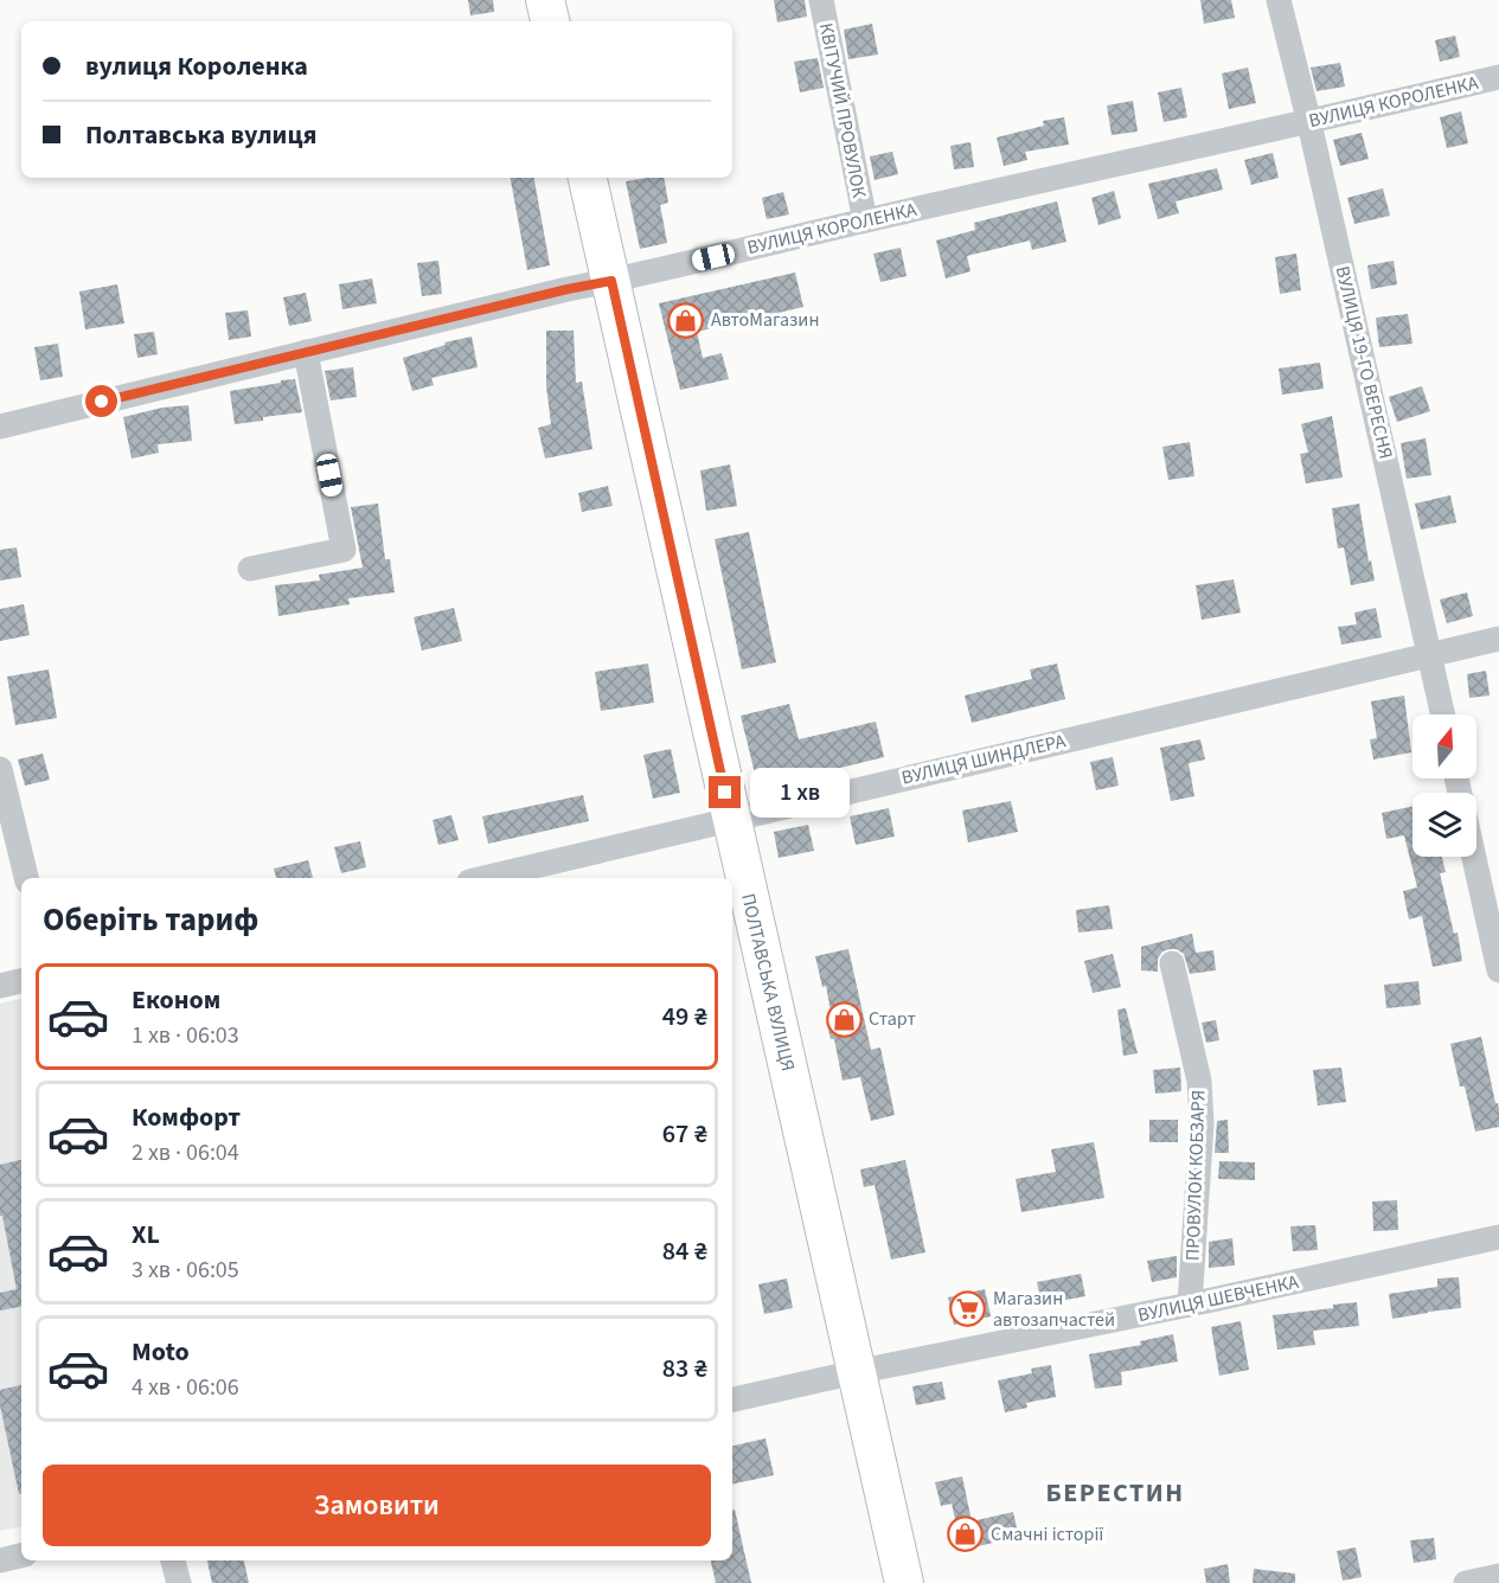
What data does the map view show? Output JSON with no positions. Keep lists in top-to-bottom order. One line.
{"streets":{"highway":["ПОЛТАВСЬКА ВУЛИЦЯ"],"street":["ВУЛИЦЯ КОРОЛЕНКА","КВІТУЧИЙ ПРОВУЛОК","ВУЛИЦЯ 19-ГО ВЕРЕСНЯ","ВУЛИЦЯ ШИНДЛЕРА","ПРОВУЛОК КОБЗАРЯ","ВУЛИЦЯ ШЕВЧЕНКА"]},"crossings":[["ВУЛИЦЯ КОРОЛЕНКА","КВІТУЧИЙ ПРОВУЛОК"],["ВУЛИЦЯ КОРОЛЕНКА","ВУЛИЦЯ 19-ГО ВЕРЕСНЯ"],["ВУЛИЦЯ КОРОЛЕНКА","ПОЛТАВСЬКА ВУЛИЦЯ"],["ВУЛИЦЯ 19-ГО ВЕРЕСНЯ","ВУЛИЦЯ ШИНДЛЕРА"],["ВУЛИЦЯ ШИНДЛЕРА","ПОЛТАВСЬКА ВУЛИЦЯ"],["ПОЛТАВСЬКА ВУЛИЦЯ","ВУЛИЦЯ ШЕВЧЕНКА"],["ПРОВУЛОК КОБЗАРЯ","ВУЛИЦЯ ШЕВЧЕНКА"]],"districts":["БЕРЕСТИН"],"places":{"shop":["АвтоМагазин","Старт","Смачні історії"],"supermarket":["Магазин автозапчастей"]},"north":"top","page":{"banner":["вулиця Короленка","Полтавська вулиця"],"bubble":"1 хв","heading":"Оберіть тариф","list":[{"name":"Економ","note":"1 хв · 06:03","value":"49 ₴"},{"name":"Комфорт","note":"2 хв · 06:04","value":"67 ₴"},{"name":"XL","note":"3 хв · 06:05","value":"84 ₴"},{"name":"Moto","note":"4 хв · 06:06","value":"83 ₴"}],"buttons":"Замовити"}}
